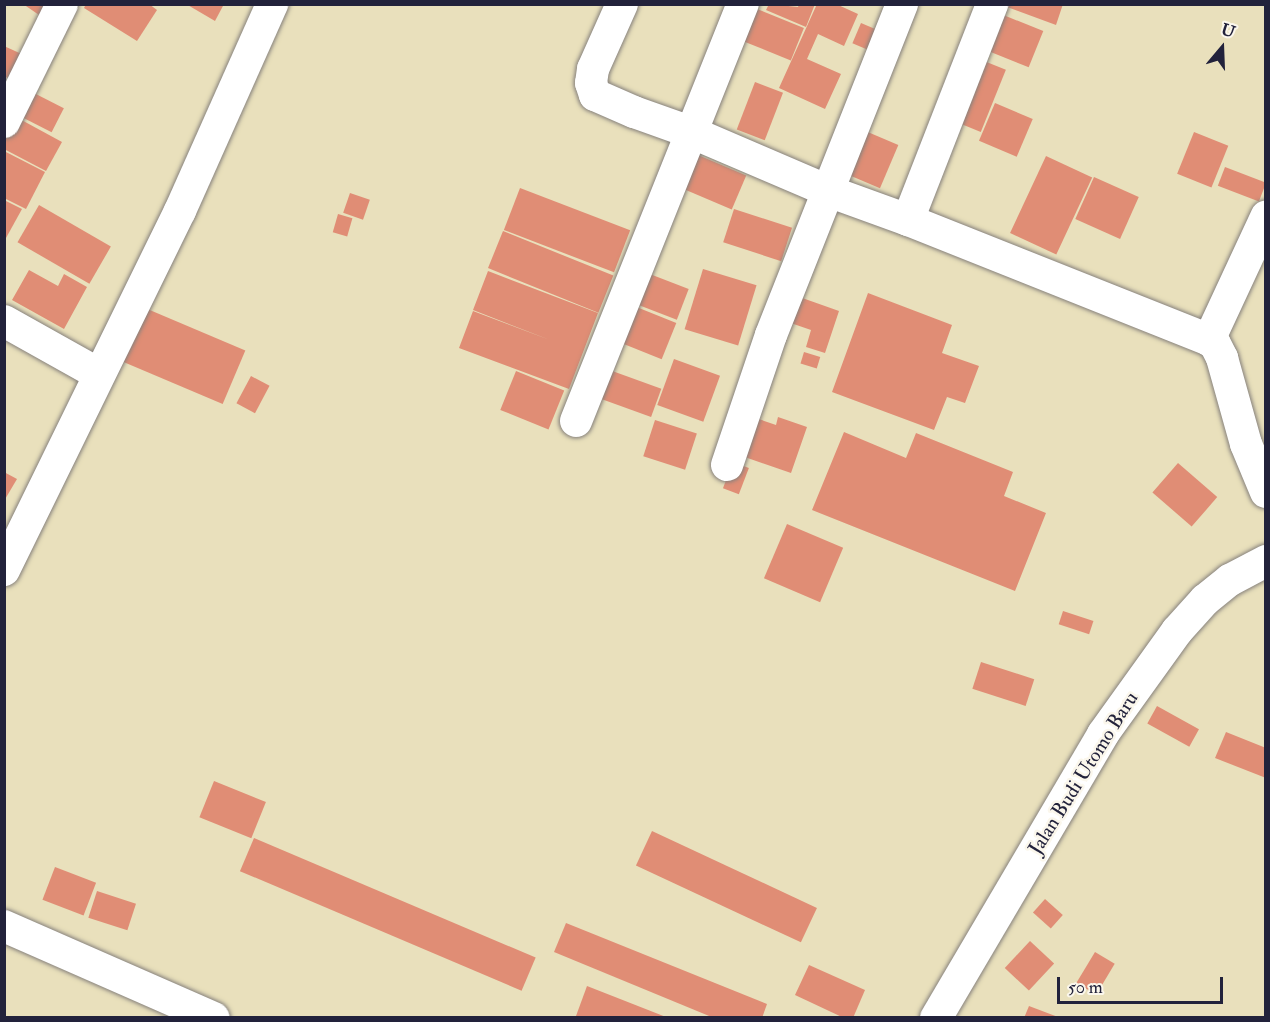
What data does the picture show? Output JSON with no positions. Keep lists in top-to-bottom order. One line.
{"streets":{"street":["Jalan Budi Utomo Baru"]},"scale_bar":"50 m","north":"top"}
